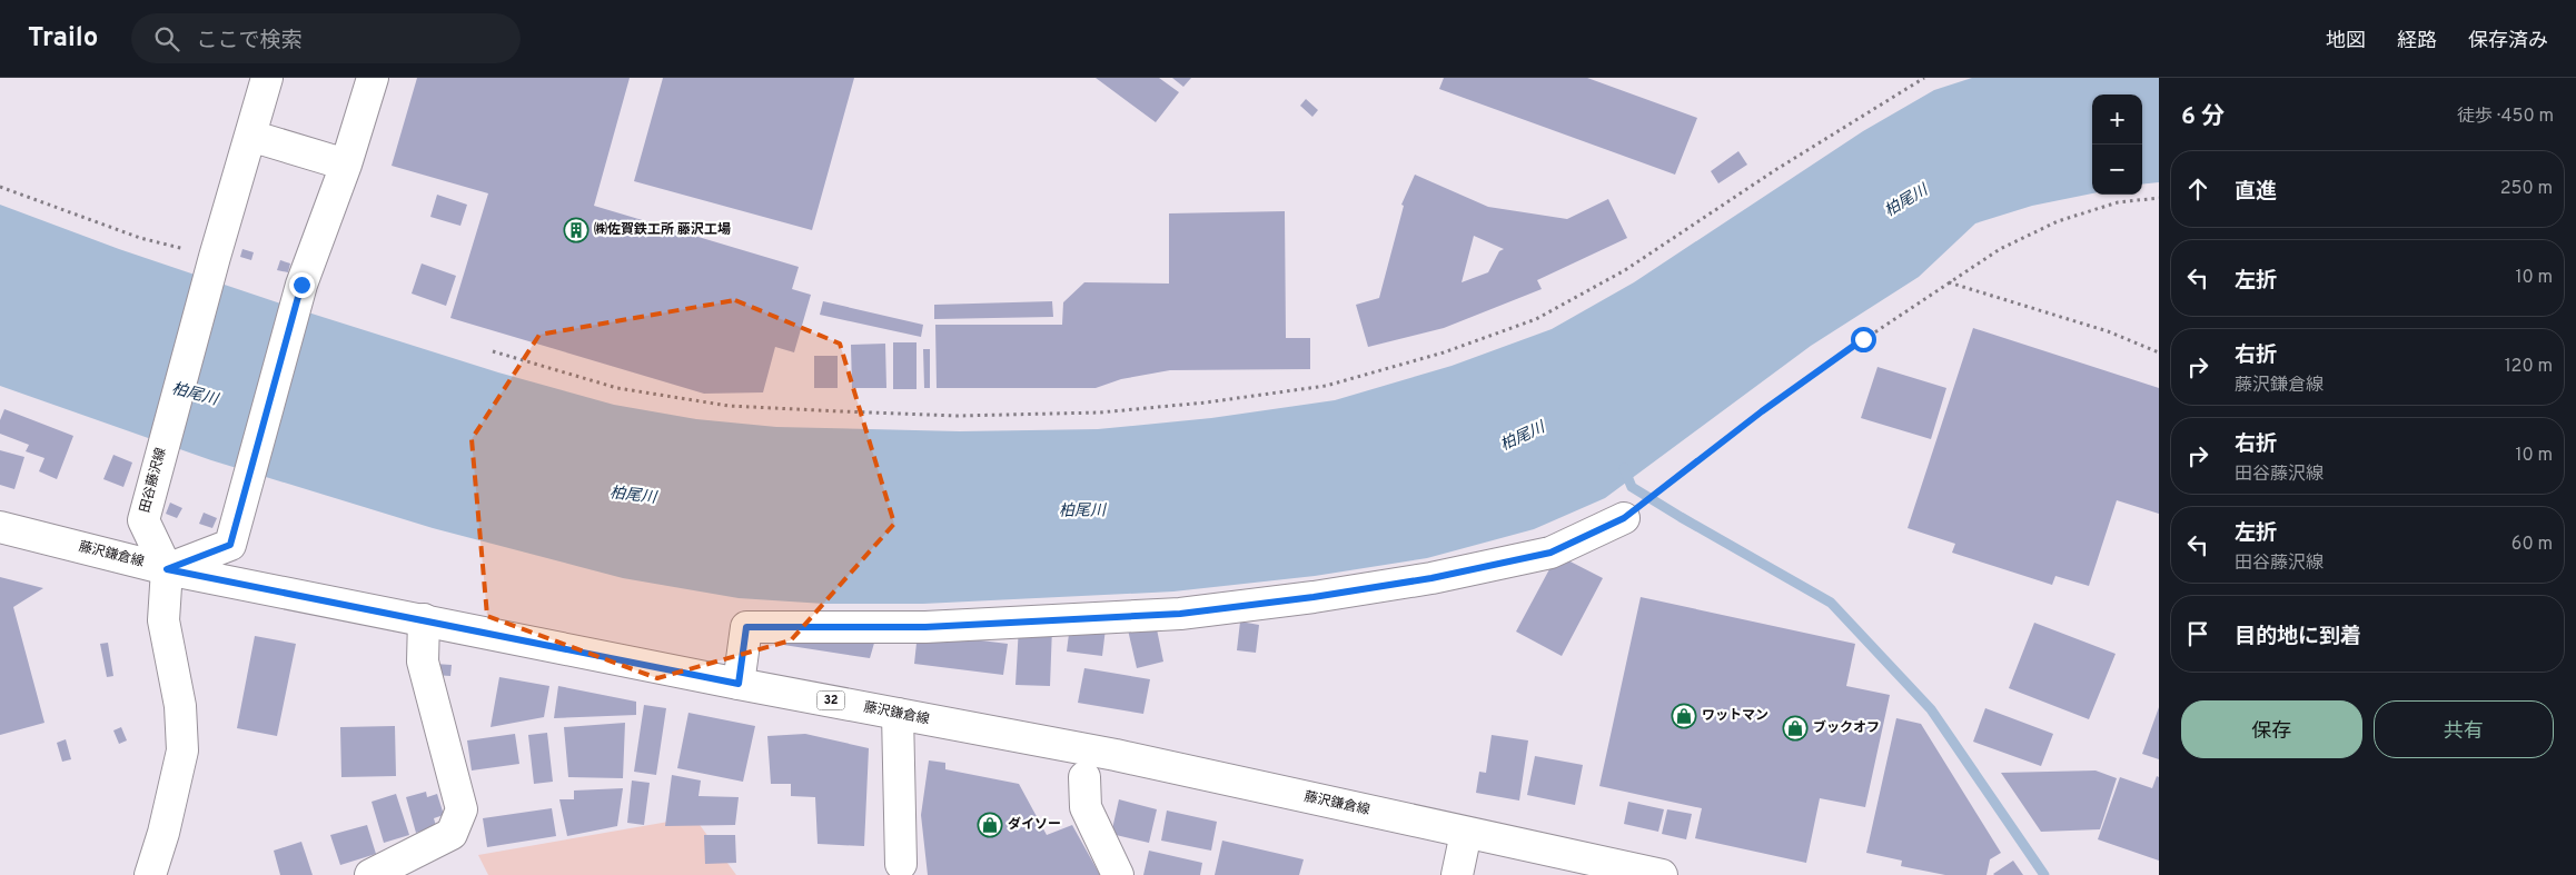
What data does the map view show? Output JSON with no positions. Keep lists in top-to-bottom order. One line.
{"streets":{"main road":["田谷藤沢線","藤沢鎌倉線","32"]},"crossings":[["田谷藤沢線","藤沢鎌倉線"]],"water":["柏尾川"],"places":{"building":["㈱佐賀鉄工所 藤沢工場"],"shop":["ワットマン","ブックオフ","ダイソー"]},"page":{"header":"Trailo","search":"ここで検索","nav":["地図","経路","保存済み"],"heading":["6 分","徒歩 · 450 m"],"map_buttons":["+","−"],"list":[["直進","250 m"],["左折","10 m"],["右折","藤沢鎌倉線","120 m"],["右折","田谷藤沢線","10 m"],["左折","田谷藤沢線","60 m"],"目的地に到着"],"buttons":["保存","共有"]}}
